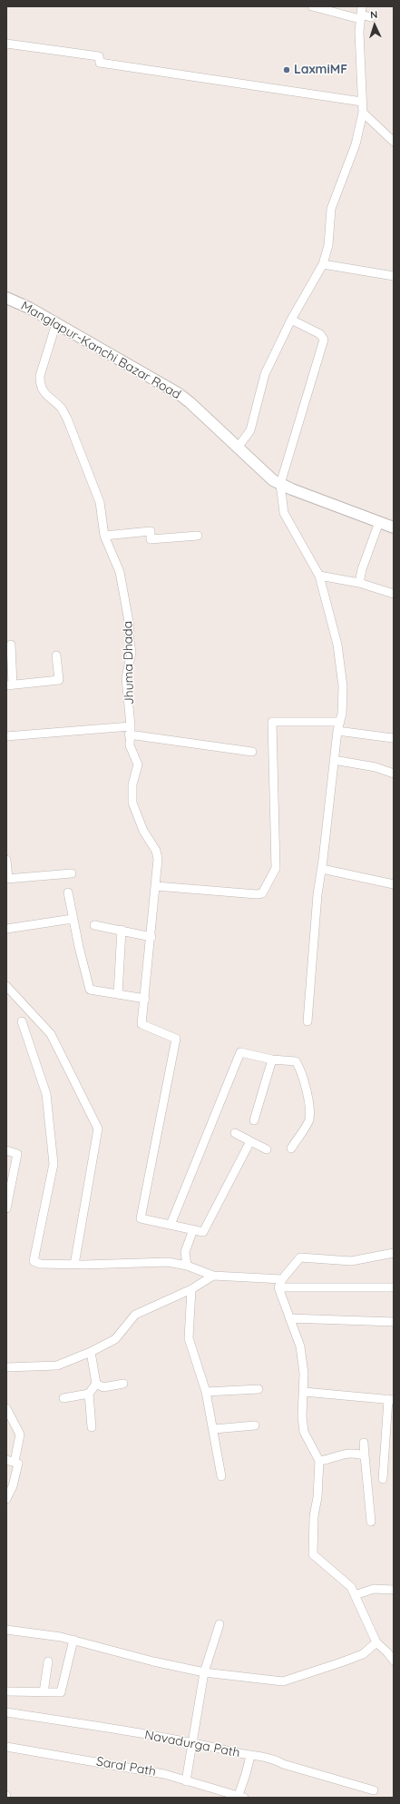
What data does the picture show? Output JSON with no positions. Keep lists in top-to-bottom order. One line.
{"streets":{"street":["Manglapur-Kanchi Bazar Road","Jhuma Dhada","Navadurga Path","Saral Path"]},"crossings":[["Manglapur-Kanchi Bazar Road","Jhuma Dhada"]],"places":["LaxmiMF"],"north":"top"}
